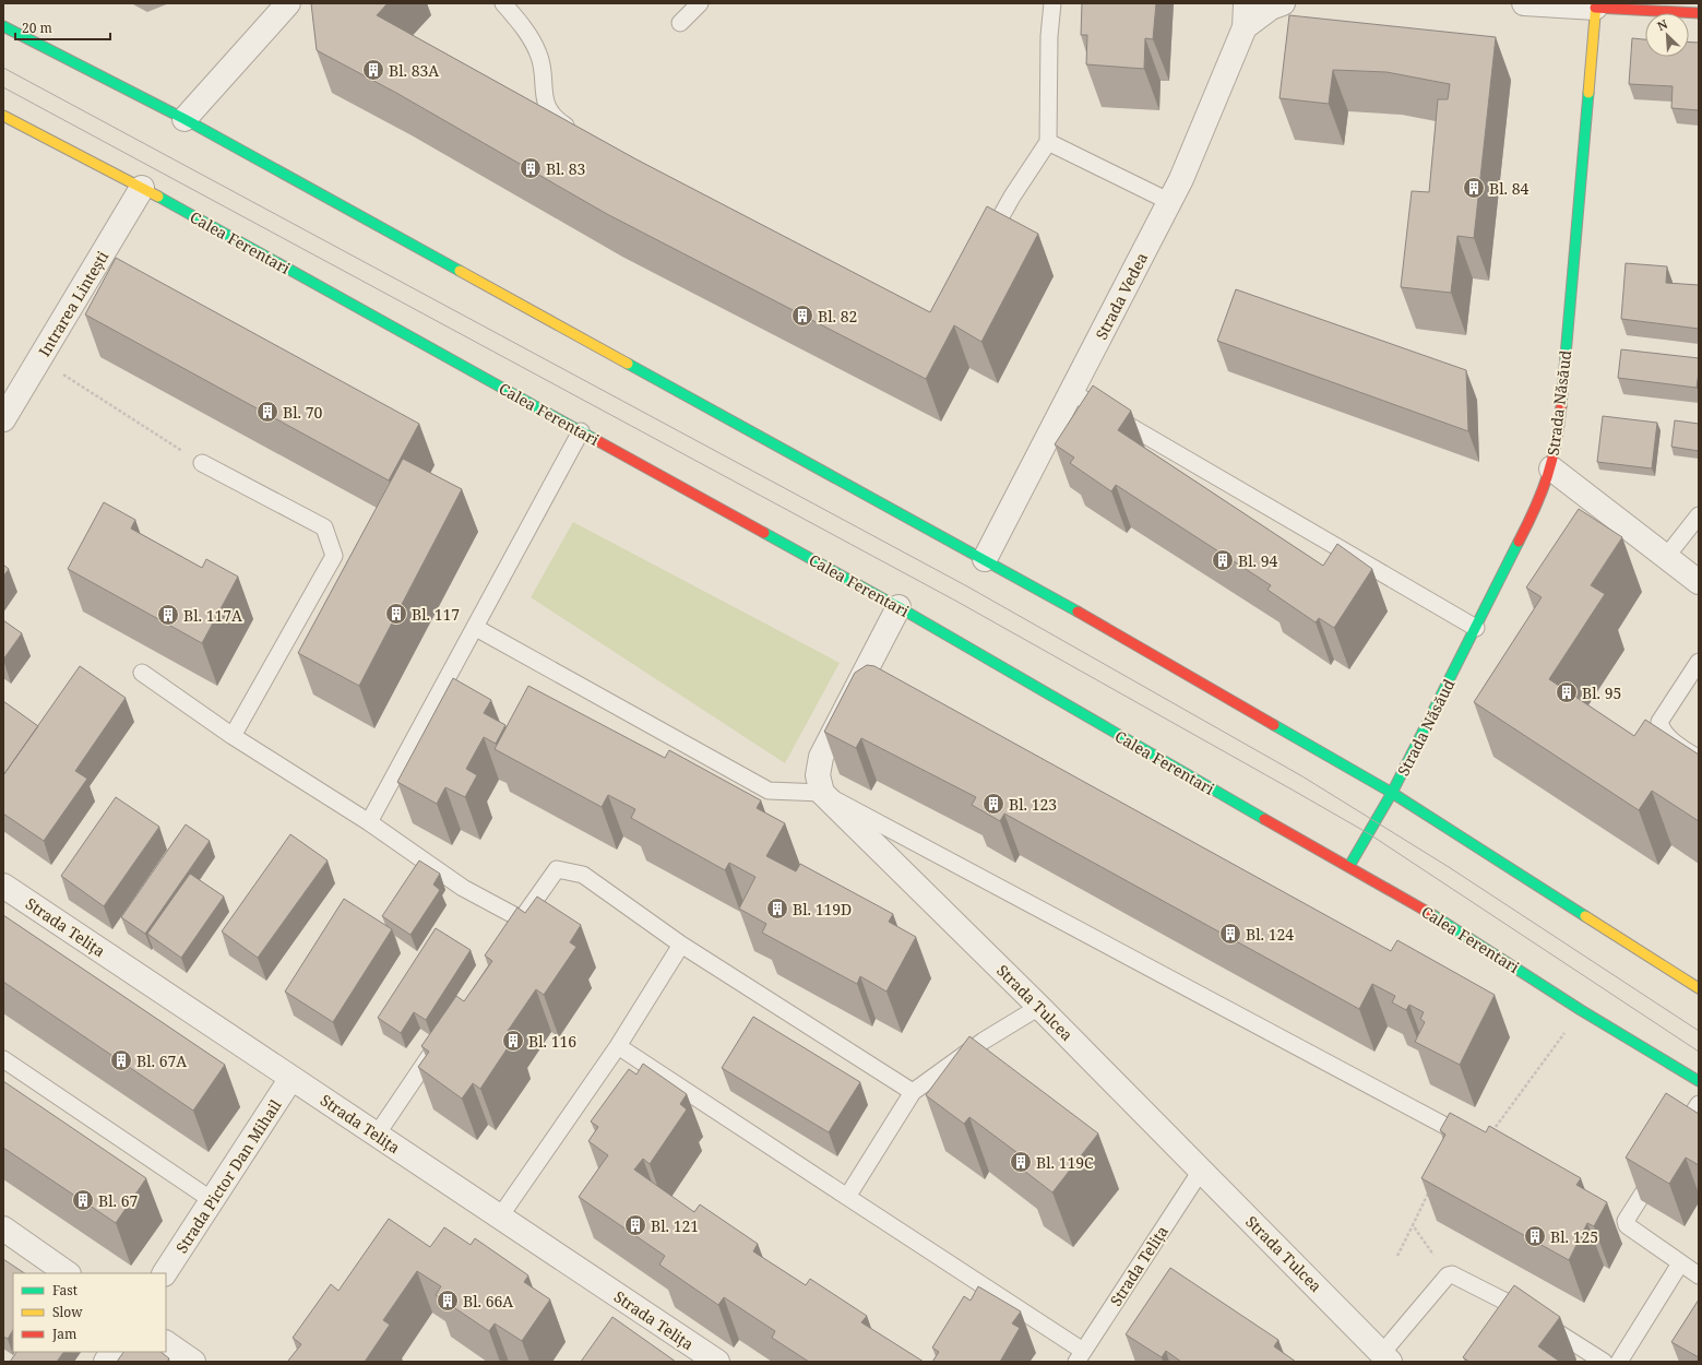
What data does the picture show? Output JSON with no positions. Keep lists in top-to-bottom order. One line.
{"streets":{"main road":["Calea Ferentari","Strada Năsăud"],"street":["Strada Vedea","Intrarea Lintești","Strada Telița","Strada Tulcea","Strada Pictor Dan Mihail"]},"crossings":[["Calea Ferentari","Intrarea Lintești"],["Calea Ferentari","Strada Năsăud"],["Strada Telița","Strada Tulcea"],["Strada Telița","Strada Pictor Dan Mihail"]],"places":{"building":["Bl. 83A","Bl. 83","Bl. 84","Bl. 82","Bl. 70","Bl. 94","Bl. 117","Bl. 117A","Bl. 95","Bl. 123","Bl. 119D","Bl. 124","Bl. 116","Bl. 67A","Bl. 119C","Bl. 67","Bl. 121","Bl. 125","Bl. 66A"]},"legend":["Fast","Slow","Jam"],"scale_bar":"20 m","north":"top left"}
